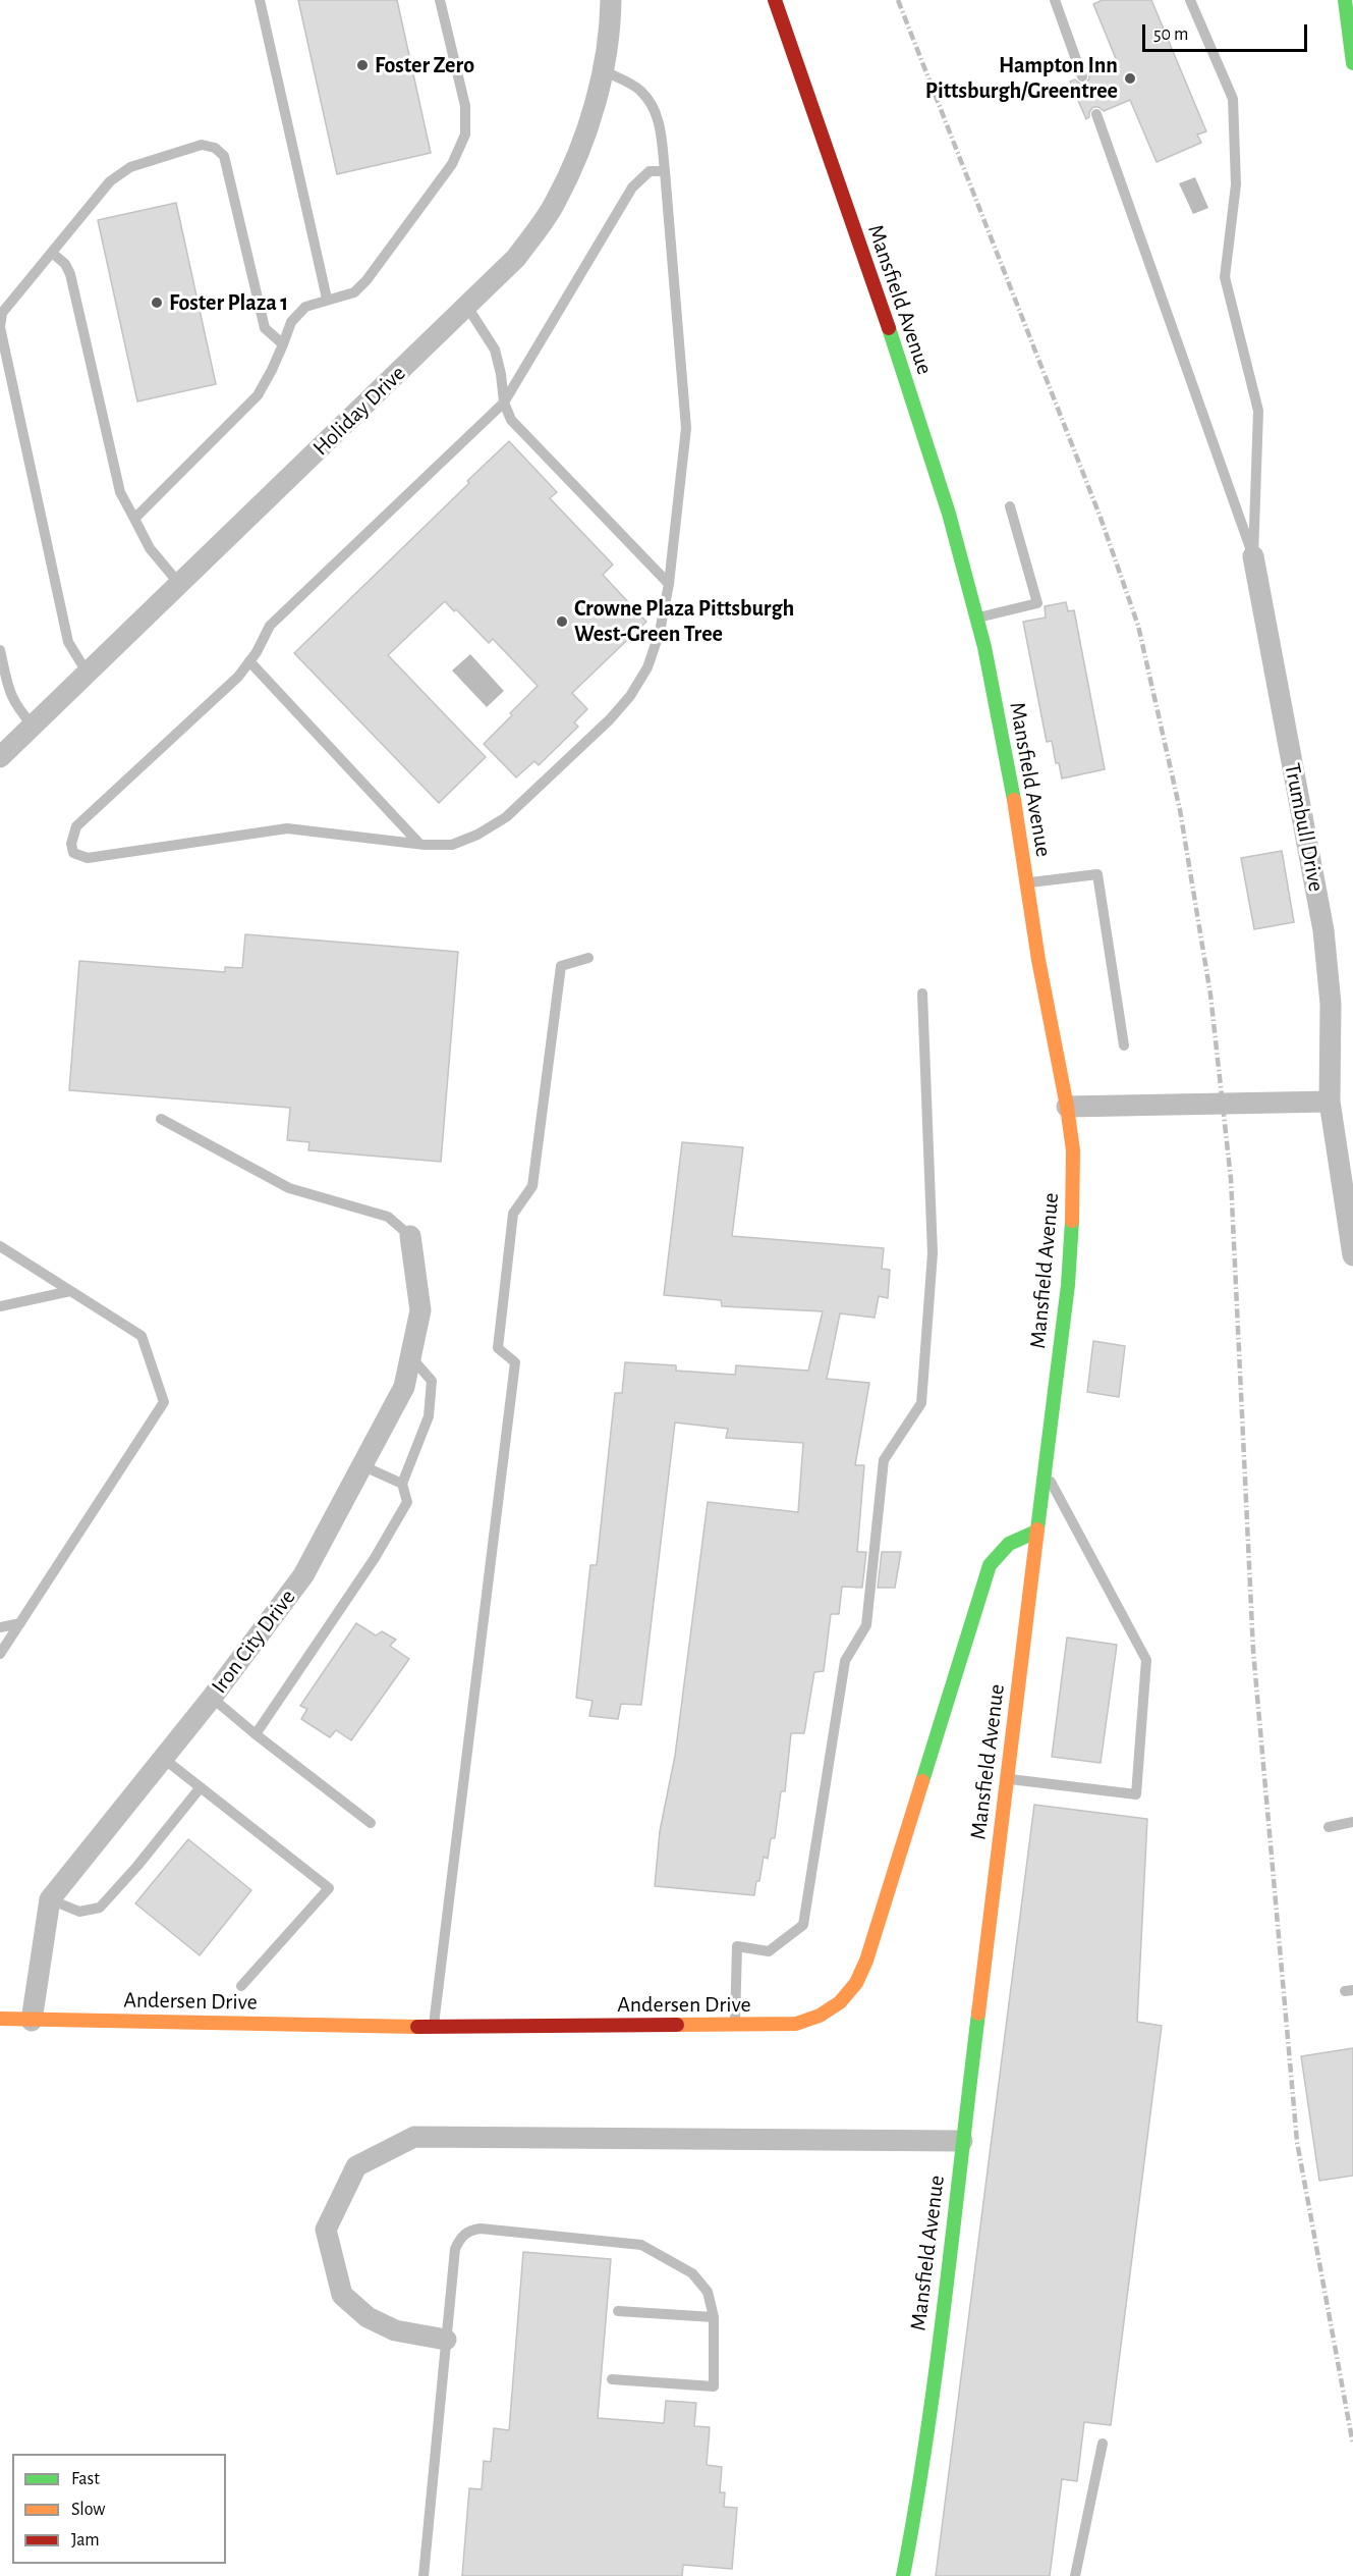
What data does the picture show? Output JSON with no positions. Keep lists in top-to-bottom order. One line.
{"streets":{"main road":["Mansfield Avenue","Andersen Drive"],"street":["Holiday Drive","Trumbull Drive","Iron City Drive"]},"crossings":[["Mansfield Avenue","Andersen Drive"]],"places":["Foster Zero","Hampton Inn Pittsburgh/Greentree","Foster Plaza 1","Crowne Plaza Pittsburgh West-Green Tree"],"legend":["Fast","Slow","Jam"],"scale_bar":"50 m"}
